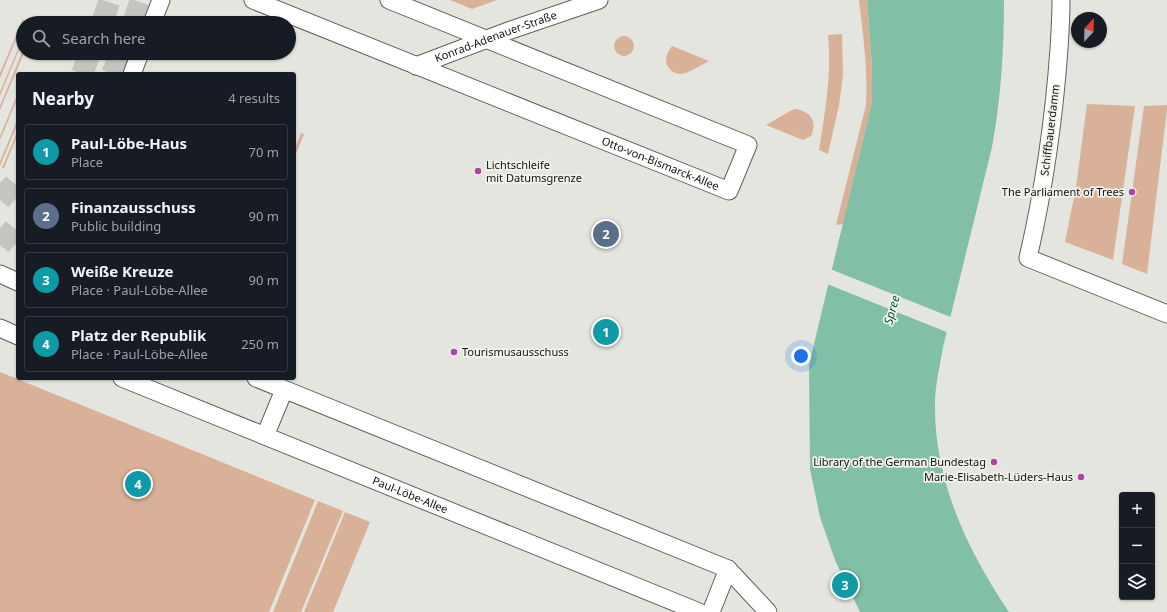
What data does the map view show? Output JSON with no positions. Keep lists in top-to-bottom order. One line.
{"streets":{"street":["Konrad-Adenauer-Straße","Schiffbauerdamm","Otto-von-Bismarck-Allee","Paul-Löbe-Allee"]},"crossings":[["Konrad-Adenauer-Straße","Otto-von-Bismarck-Allee"]],"water":["Spree"],"places":["Lichtschleife mit Datumsgrenze","The Parliament of Trees","Tourismusausschuss","Library of the German Bundestag","Marie-Elisabeth-Lüders-Haus"],"north":"top","page":{"search":"Search here","heading":["Nearby","4 results"],"list":[{"mark":"1","name":"Paul-Löbe-Haus","note":"Place","value":"70 m"},{"mark":"2","name":"Finanzausschuss","note":"Public building","value":"90 m"},{"mark":"3","name":"Weiße Kreuze","note":"Place · Paul-Löbe-Allee","value":"90 m"},{"mark":"4","name":"Platz der Republik","note":"Place · Paul-Löbe-Allee","value":"250 m"}],"pins":["2","1","4","3"],"map_buttons":["+","−"]}}
